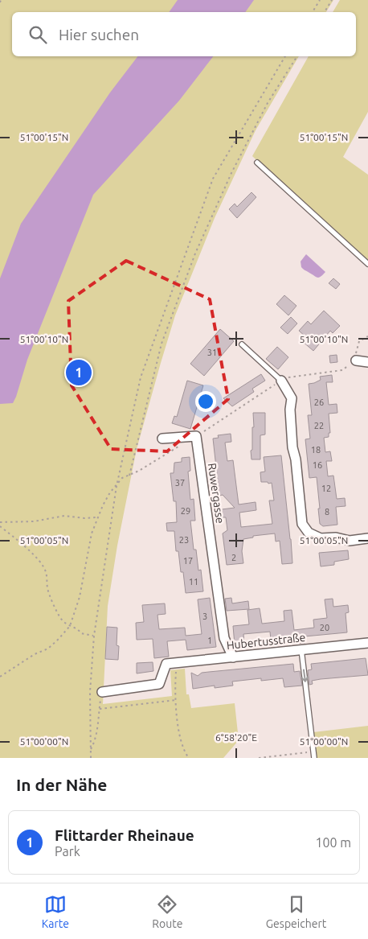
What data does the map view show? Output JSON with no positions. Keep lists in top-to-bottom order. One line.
{"streets":{"street":["Ruwergasse","Hubertusstraße"]},"crossings":[["Ruwergasse","Hubertusstraße"]],"house_numbers":["31","26","22","18","16","37","12","29","8","23","2","17","11","3","20","1"],"page":{"search":"Hier suchen","pins":"1","heading":"In der Nähe","list":[{"mark":"1","name":"Flittarder Rheinaue","note":"Park","value":"100 m"}],"nav":["Karte","Route","Gespeichert"]},"coordinates":["51°00'15\"N","51°00'10\"N","51°00'05\"N","6°58'20\"E","51°00'00\"N"]}
